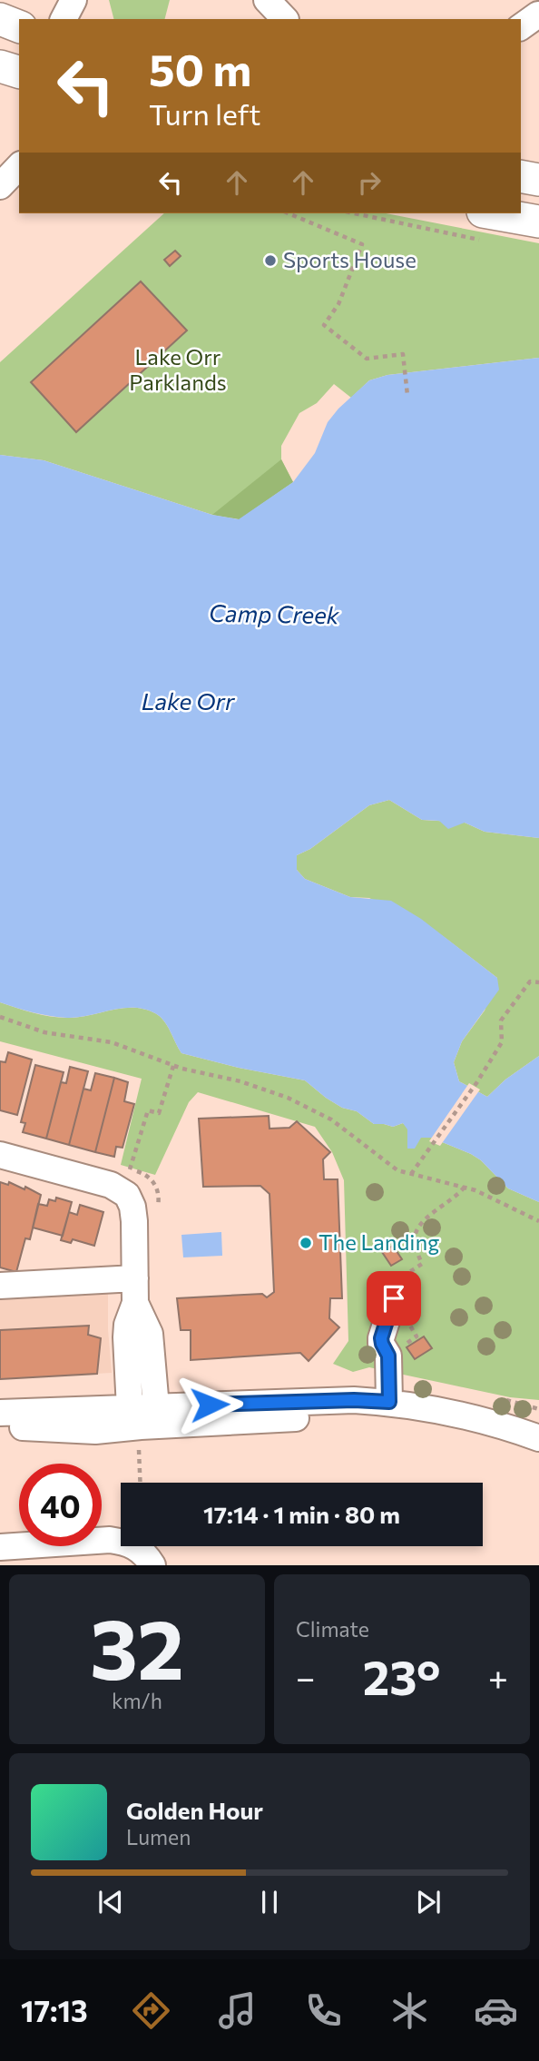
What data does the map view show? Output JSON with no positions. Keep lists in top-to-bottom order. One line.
{"water":["Camp Creek","Lake Orr"],"parks":["Lake Orr Parklands"],"places":["Sports House","The Landing"],"page":{"turn":["50 m","Turn left"],"limit":"40","trip":"17:14 · 1 min · 80 m","tile":[["32","km/h"],"Climate"],"heat":["−","23°","+"],"song":["Golden Hour","Lumen"],"tabs":"17:13"}}
